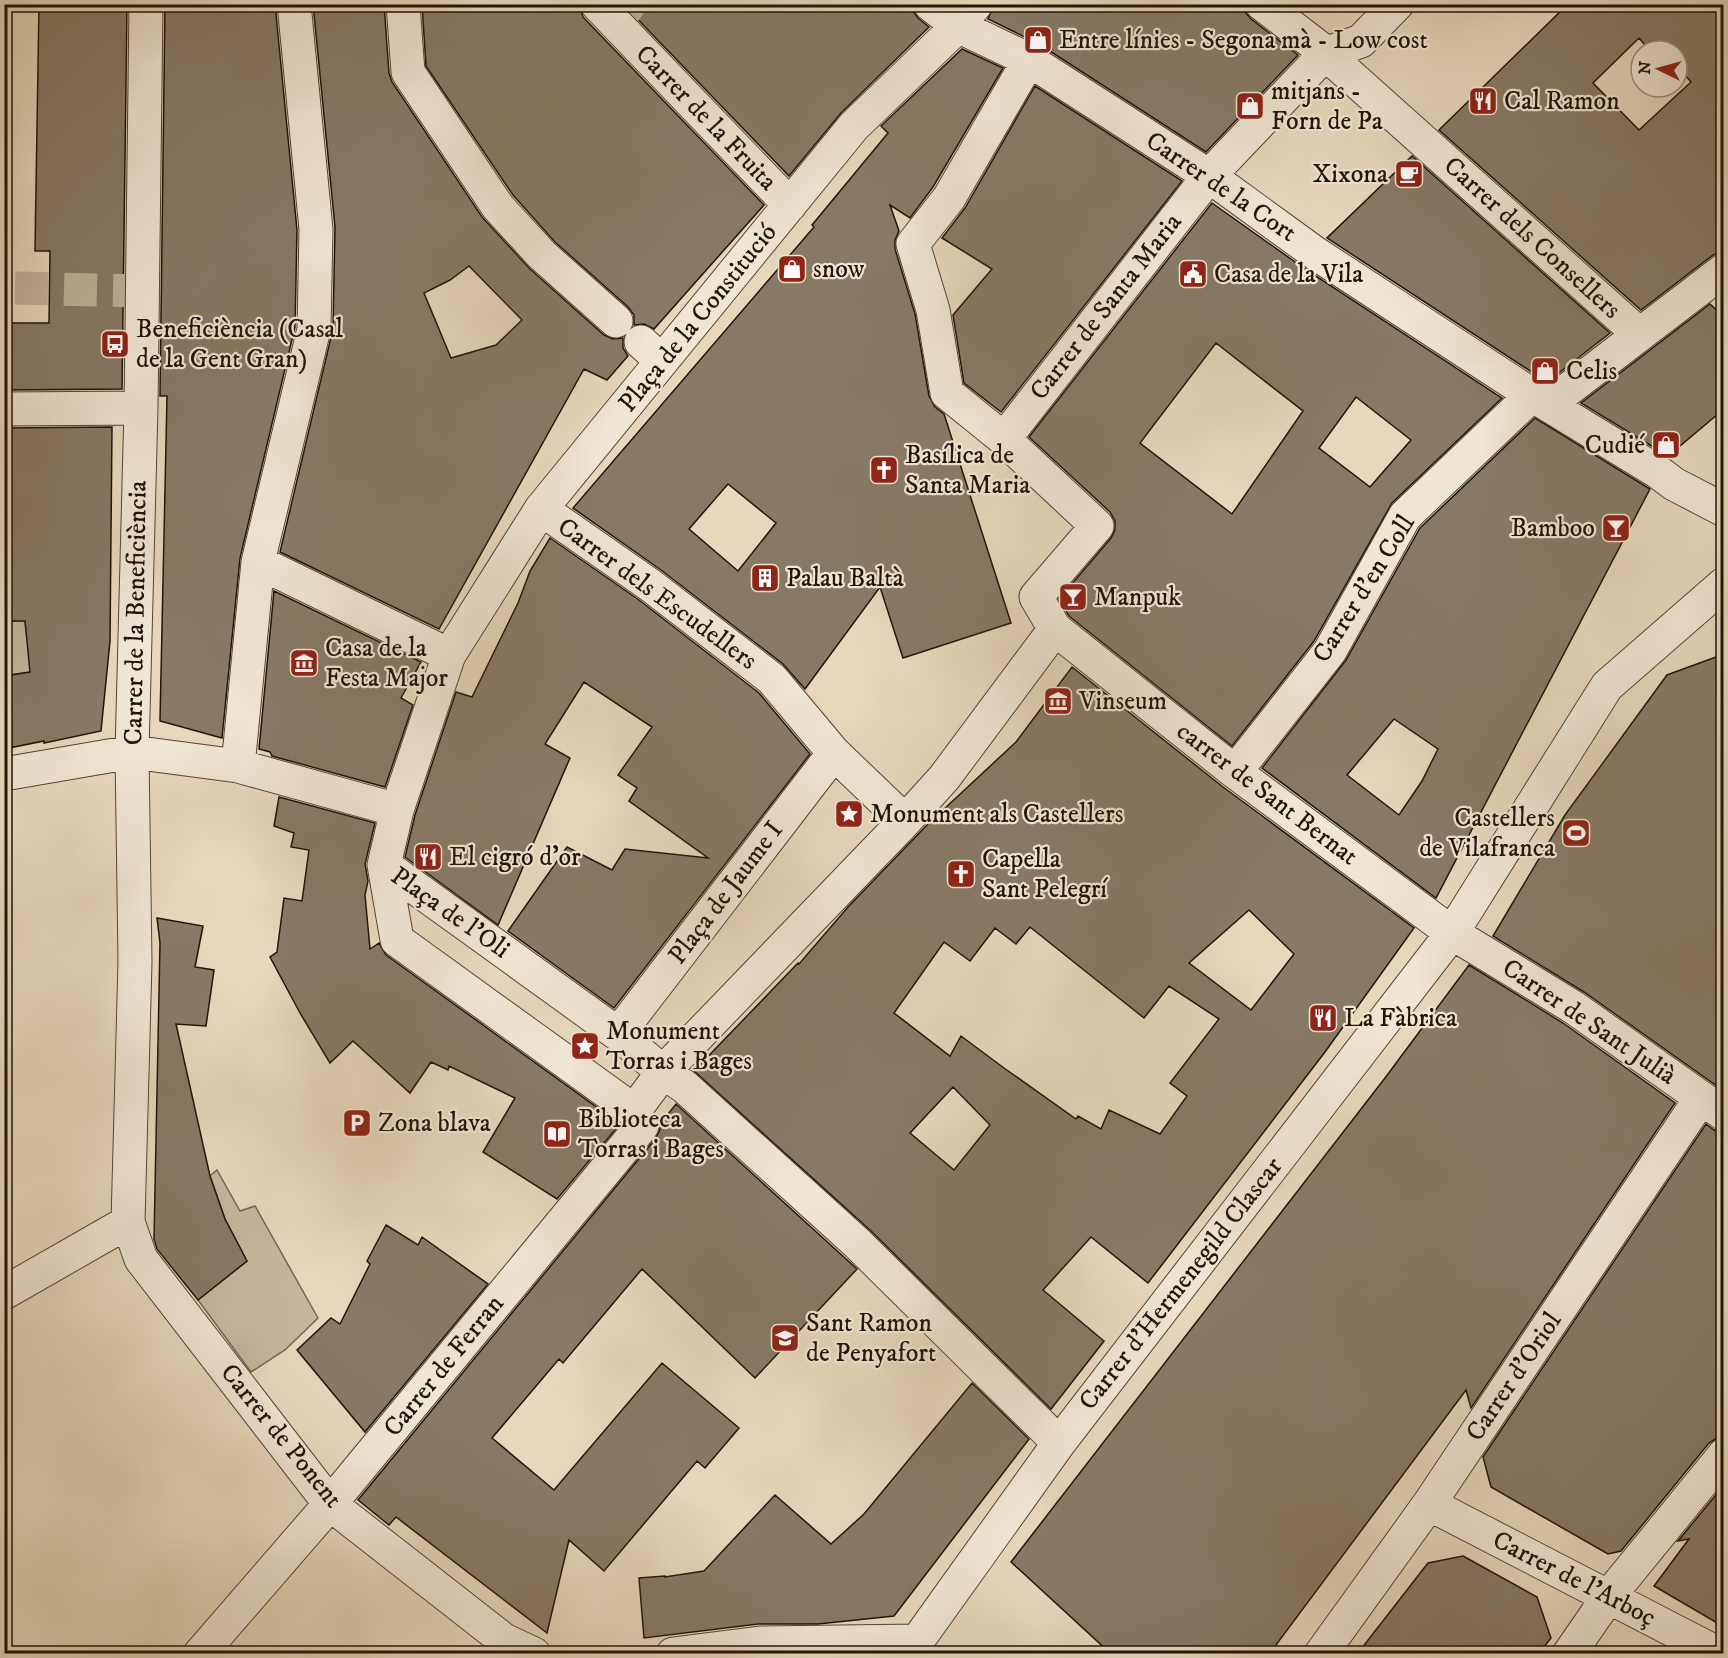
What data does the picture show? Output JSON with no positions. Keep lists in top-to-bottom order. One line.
{"streets":{"street":["Carrer de la Fruita","Carrer de la Cort","Carrer dels Consellers","Carrer de Santa Maria","Plaça de la Constitució","Carrer d'en Coll","Carrer dels Escudellers","Carrer de la Beneficiència","carrer de Sant Bernat","Plaça de Jaume I","Plaça de l'Oli","Carrer de Sant Julià","Carrer d'Hermenegild Clascar","Carrer de Ferran","Carrer d'Oriol","Carrer de Ponent","Carrer de l'Arboç"]},"crossings":[["Carrer de la Fruita","Plaça de la Constitució"],["Carrer de la Cort","Carrer de Santa Maria"],["Carrer de la Cort","Plaça de la Constitució"],["Carrer de la Cort","Carrer d'en Coll"],["Carrer dels Consellers","Carrer de Santa Maria"],["Carrer dels Consellers","Carrer d'en Coll"],["Plaça de la Constitució","Carrer dels Escudellers"],["Plaça de la Constitució","Plaça de l'Oli"],["Carrer d'en Coll","carrer de Sant Bernat"],["Carrer dels Escudellers","Plaça de Jaume I"],["Carrer de la Beneficiència","Carrer de Ponent"],["carrer de Sant Bernat","Carrer de Sant Julià"],["carrer de Sant Bernat","Carrer d'Hermenegild Clascar"],["Plaça de Jaume I","Plaça de l'Oli"],["Plaça de l'Oli","Carrer d'Hermenegild Clascar"],["Plaça de l'Oli","Carrer de Ferran"],["Carrer de Sant Julià","Carrer d'Hermenegild Clascar"],["Carrer de Sant Julià","Carrer d'Oriol"],["Carrer de Ferran","Carrer de Ponent"],["Carrer d'Oriol","Carrer de l'Arboç"]],"places":{"shop":["Entre línies - Segona mà - Low cost","mitjans - Forn de Pa","snow","Celis","Cudié"],"restaurant":["Cal Ramon","El cigró d'or","La Fàbrica"],"cafe":["Xixona"],"public building":["Casa de la Vila"],"bus stop":["Beneficiència (Casal de la Gent Gran)"],"church":["Basílica de Santa Maria","Capella Sant Pelegrí"],"bar":["Bamboo","Manpuk"],"building":["Palau Baltà"],"museum":["Casa de la Festa Major","Vinseum"],"place":["Monument als Castellers","Monument Torras i Bages"],"sports":["Castellers de Vilafranca"],"parking":["Zona blava"],"library":["Biblioteca Torras i Bages"],"school or university":["Sant Ramon de Penyafort"]},"north":"left"}
